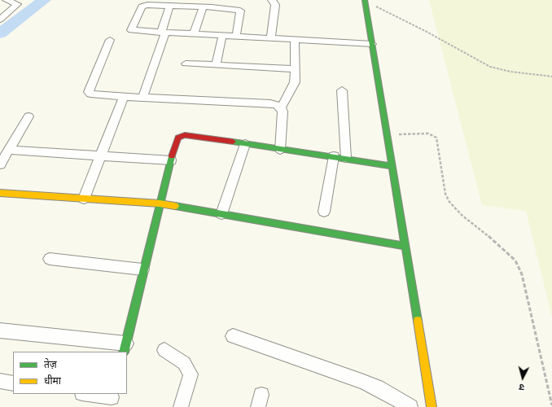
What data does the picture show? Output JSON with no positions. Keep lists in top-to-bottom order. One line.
{"legend":["तेज़","धीमा"],"north":"bottom"}
